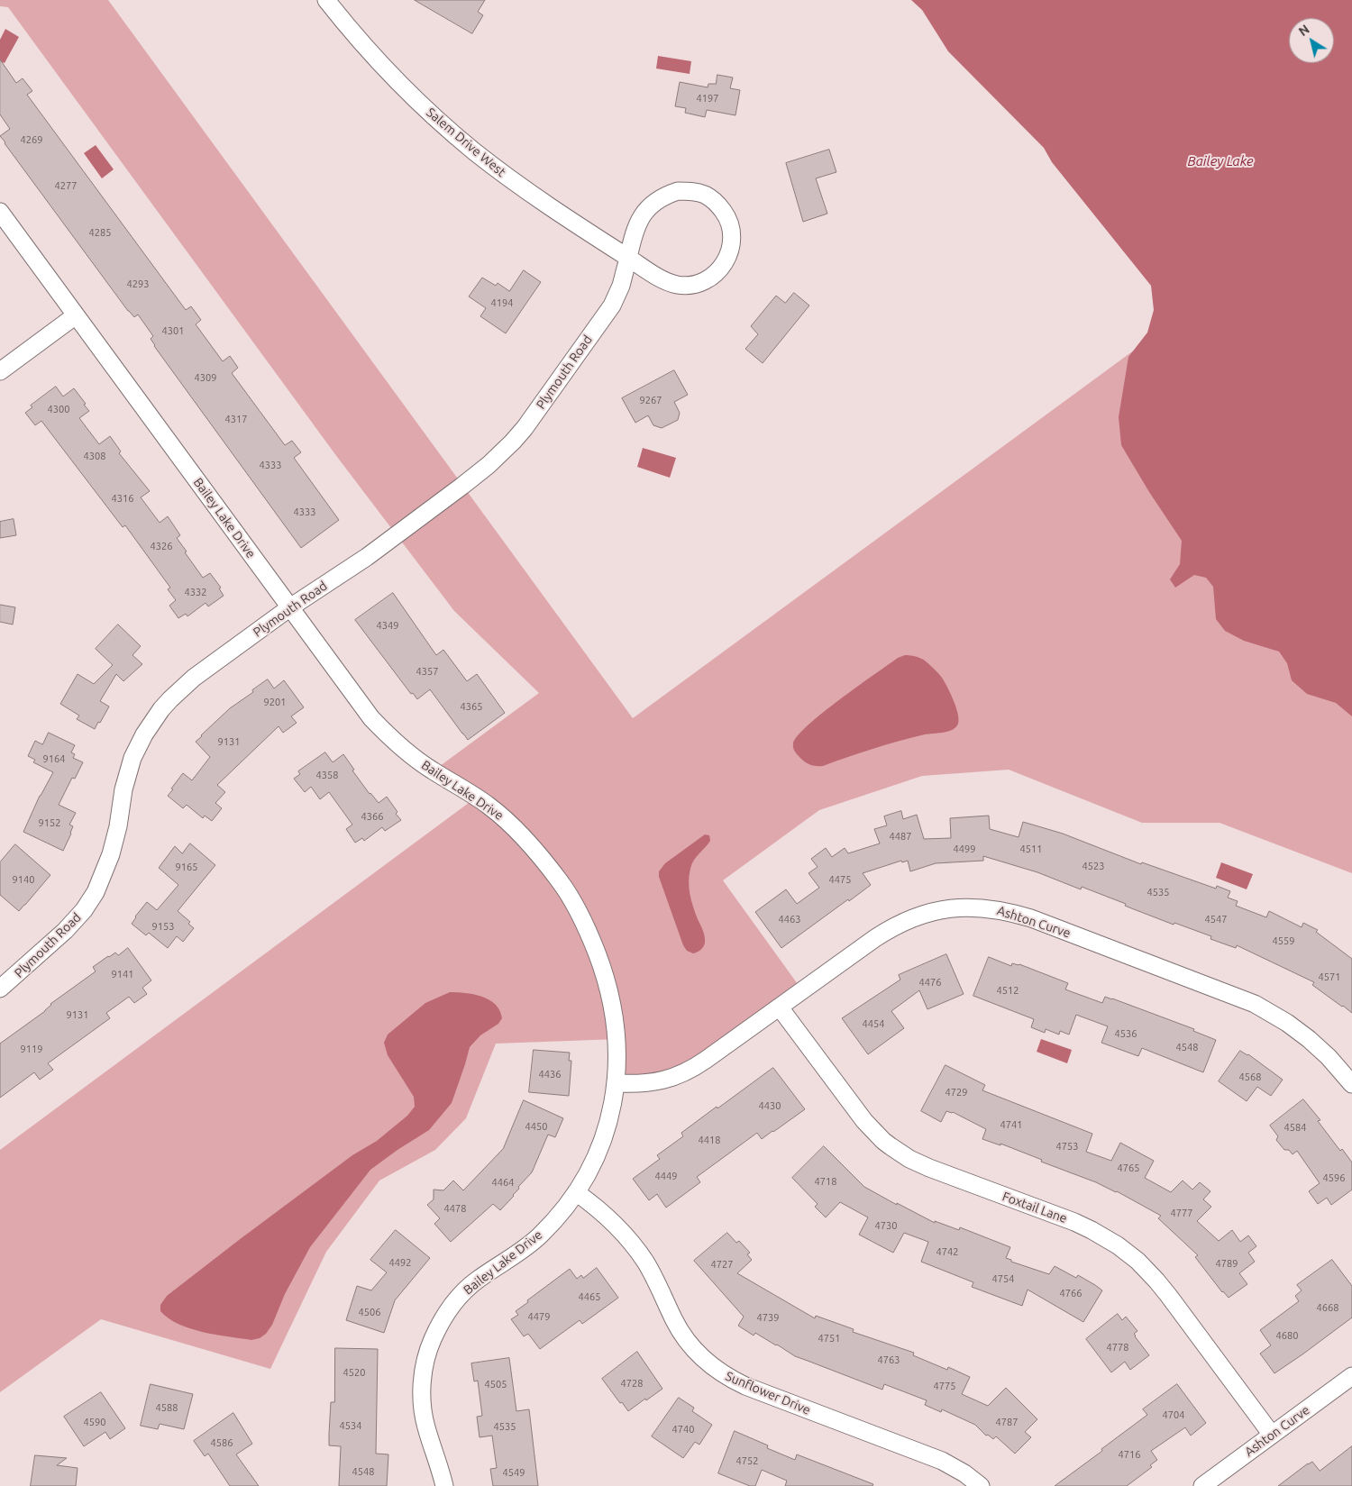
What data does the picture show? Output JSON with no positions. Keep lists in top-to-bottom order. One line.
{"streets":{"street":["Salem Drive West","Plymouth Road","Bailey Lake Drive","Ashton Curve","Foxtail Lane","Sunflower Drive"]},"crossings":[["Salem Drive West","Plymouth Road"],["Plymouth Road","Bailey Lake Drive"],["Bailey Lake Drive","Ashton Curve"],["Bailey Lake Drive","Sunflower Drive"],["Ashton Curve","Foxtail Lane"]],"water":["Bailey Lake"],"house_numbers":["4197","4269","4277","4285","4293","4194","4301","4309","9267","4300","4317","4308","4333","4316","4333","4326","4332","4349","4357","9201","4365","9131","9164","4358","4366","9152","4487","4499","4511","4523","9165","9140","4475","4535","4463","4547","9153","4559","9141","4571","4476","4512","9131","4454","4536","4548","9119","4436","4568","4729","4430","4741","4450","4584","4418","4753","4765","4449","4596","4718","4464","4478","4777","4730","4742","4492","4789","4727","4754","4766","4465","4668","4506","4479","4739","4680","4751","4778","4763","4520","4728","4505","4775","4588","4704","4590","4787","4534","4535","4740","4586","4716","4752","4548","4549"],"north":"top left"}
